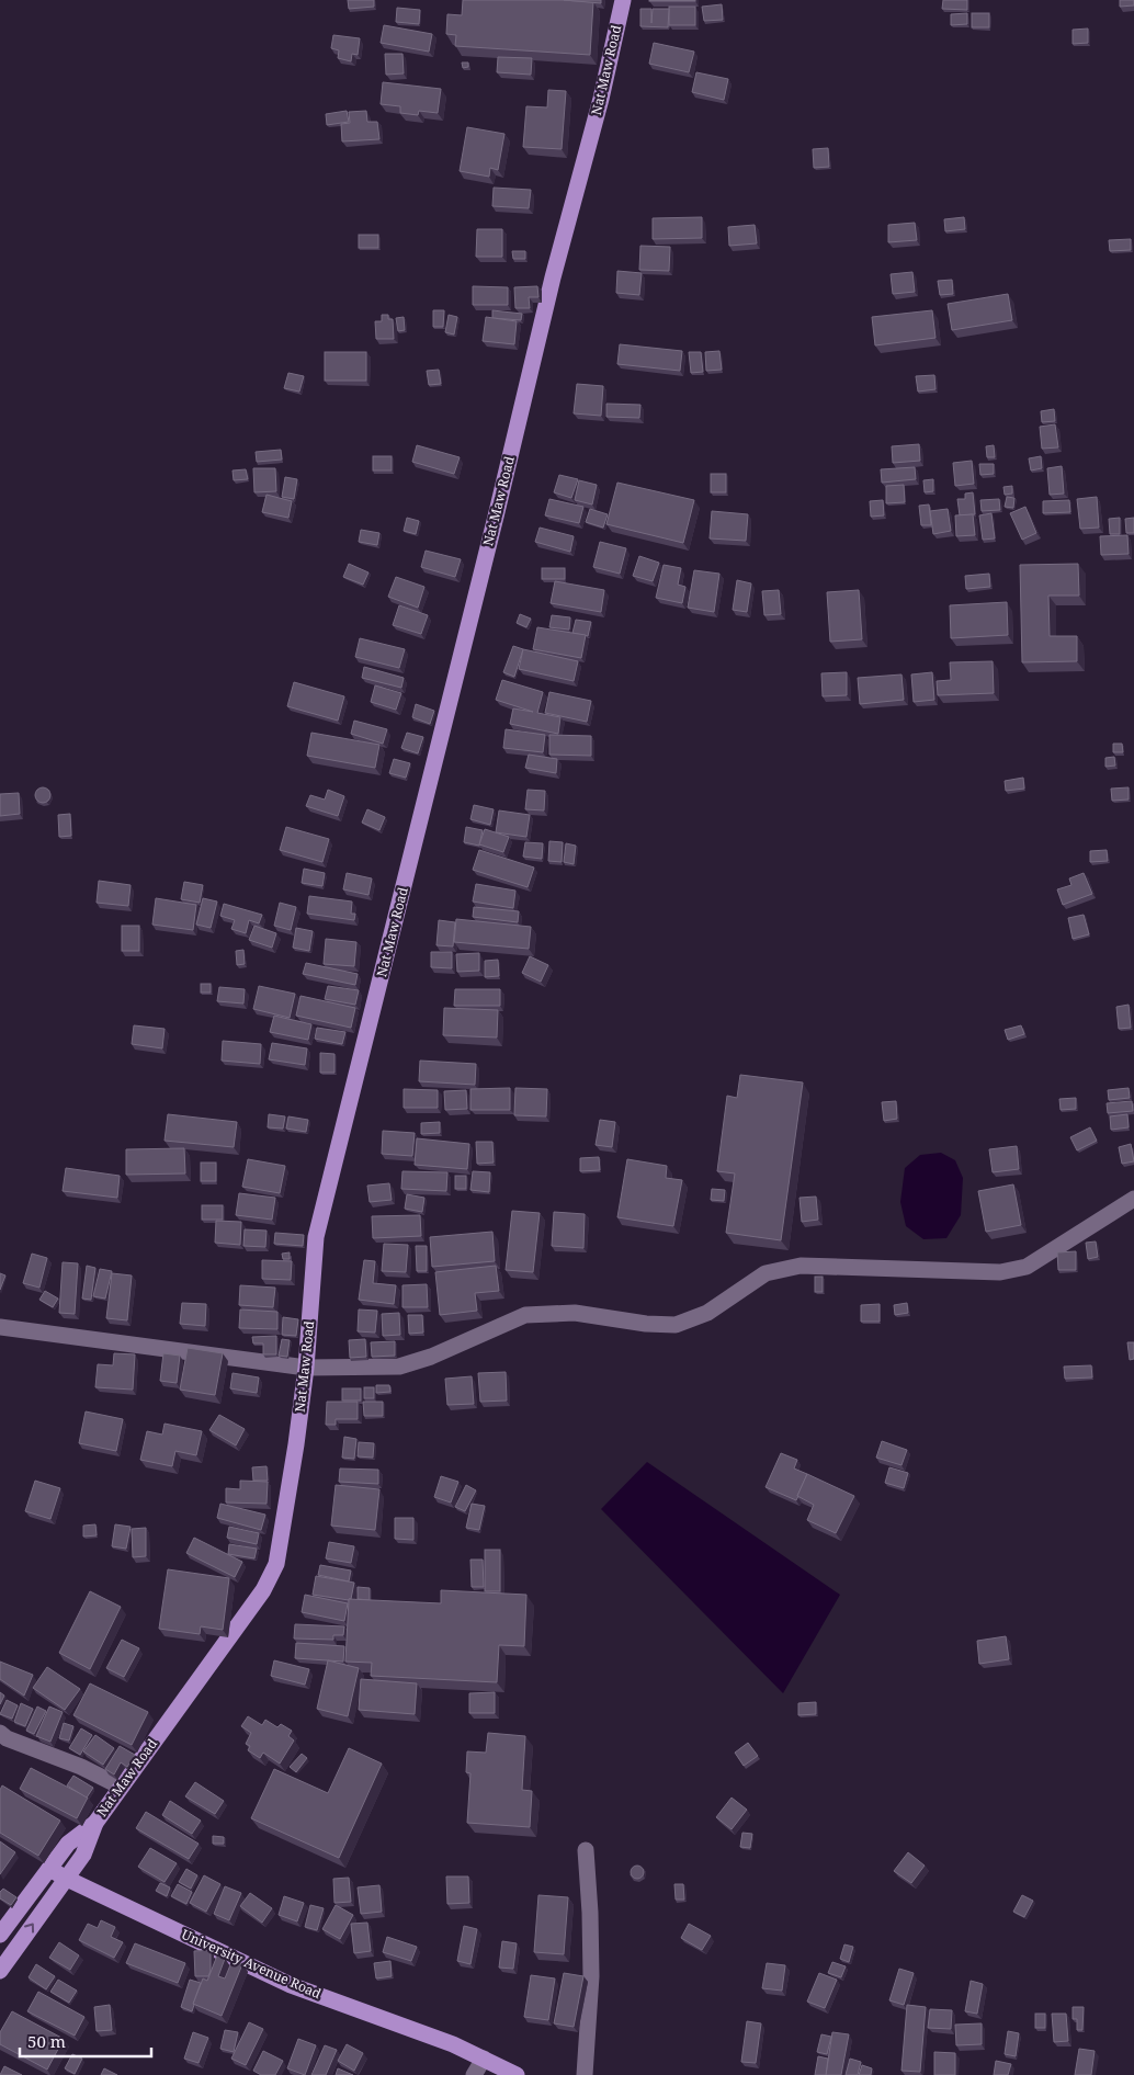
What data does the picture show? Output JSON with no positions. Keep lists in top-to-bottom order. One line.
{"streets":{"main road":["Nat Maw Road","University Avenue Road"]},"crossings":[["Nat Maw Road","University Avenue Road"]],"scale_bar":"50 m"}
